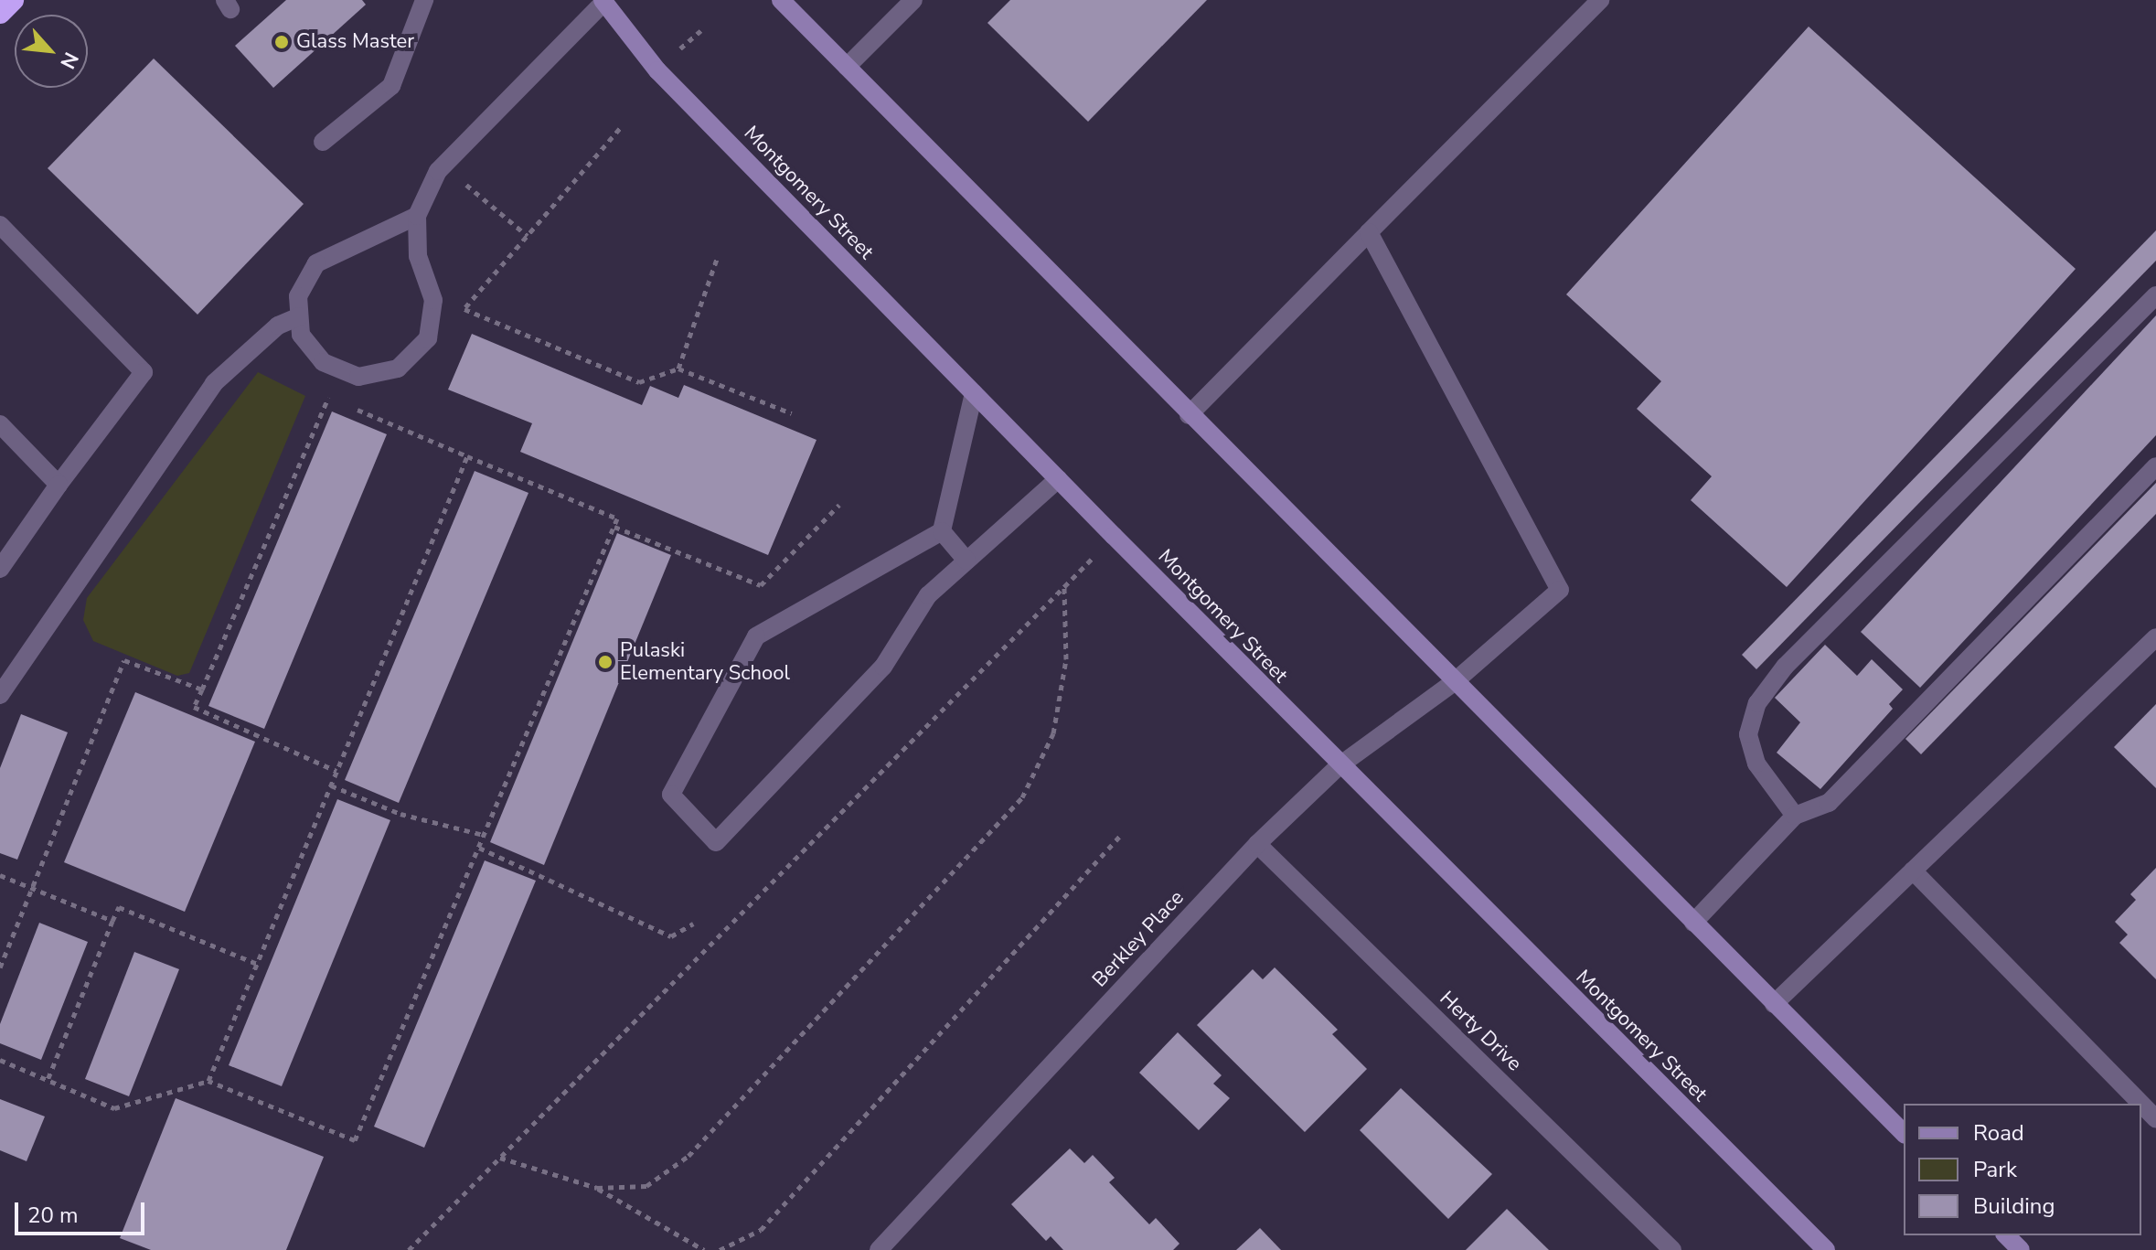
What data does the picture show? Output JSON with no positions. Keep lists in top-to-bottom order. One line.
{"streets":{"main road":["Montgomery Street"],"street":["Berkley Place","Herty Drive"]},"crossings":[["Montgomery Street","Berkley Place"],["Berkley Place","Herty Drive"]],"places":["Glass Master","Pulaski Elementary School"],"legend":["Road","Park","Building"],"scale_bar":"20 m","north":"bottom right"}
